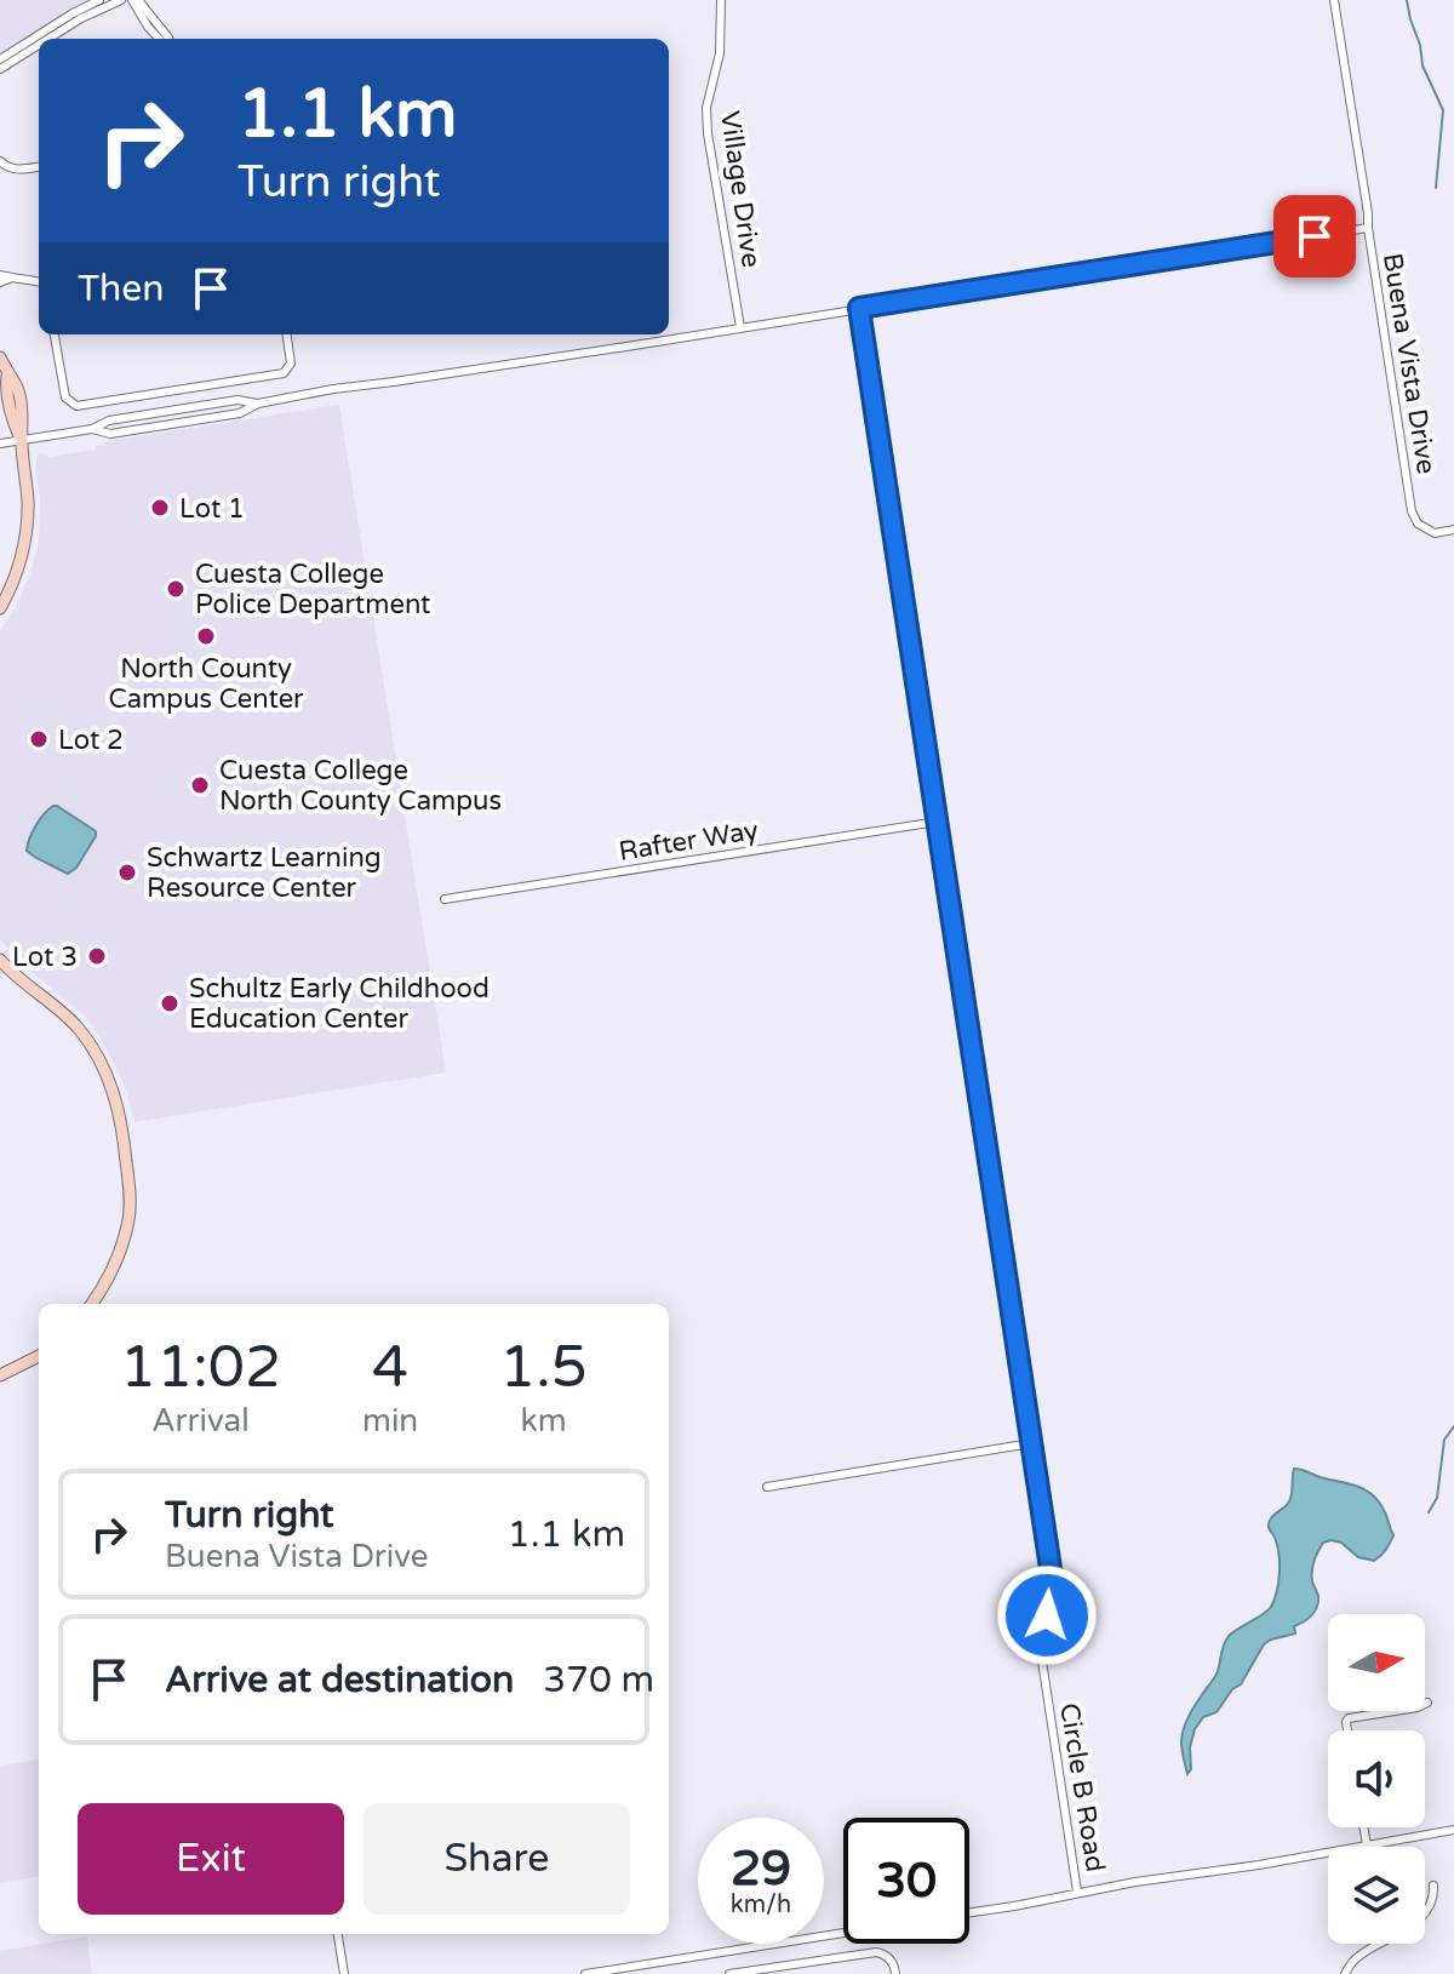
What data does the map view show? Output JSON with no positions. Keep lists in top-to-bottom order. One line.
{"streets":{"street":["Village Drive","Buena Vista Drive","Rafter Way","Circle B Road"]},"crossings":[["Village Drive","Buena Vista Drive"],["Buena Vista Drive","Circle B Road"],["Rafter Way","Circle B Road"]],"places":["Lot 1","Cuesta College Police Department","North County Campus Center","Lot 2","Cuesta College North County Campus","Schwartz Learning Resource Center","Lot 3","Schultz Early Childhood Education Center"],"north":"right","page":{"turn":["1.1 km","Turn right"],"then":"Then","eta":["11:02","Arrival","4","min","1.5","km"],"list":[{"name":"Turn right","note":"Buena Vista Drive","value":"1.1 km"},{"name":"Arrive at destination","value":"370 m"}],"buttons":["Exit","Share"],"speed":"29 km/h","limit":"30"}}
